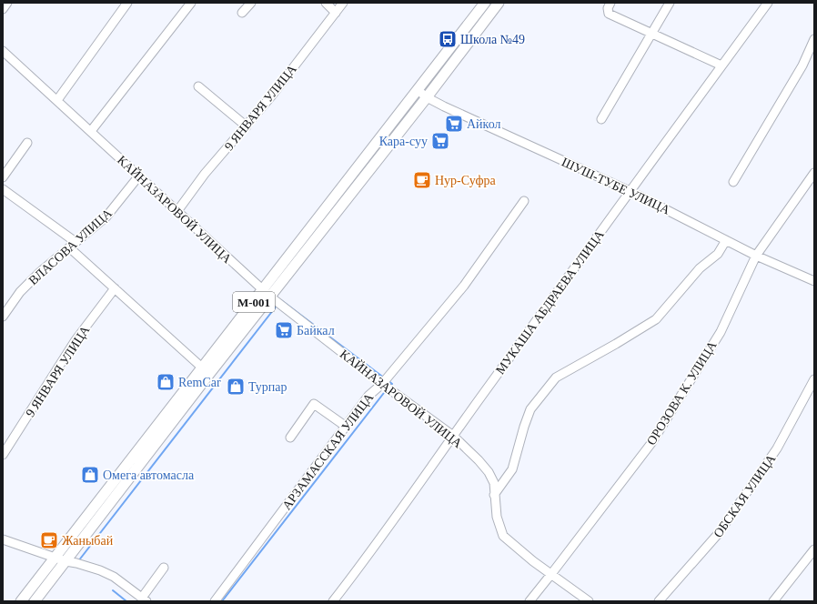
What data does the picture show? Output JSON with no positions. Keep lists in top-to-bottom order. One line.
{"streets":{"main road":["M-001"],"street":["9 ЯНВАРЯ УЛИЦА","ШУШ-ТУБЕ УЛИЦА","КАЙНАЗАРОВОЙ УЛИЦА","ВЛАСОВА УЛИЦА","МУКАША АБДРАЕВА УЛИЦА","ОРОЗОВА К. УЛИЦА","АРЗАМАССКАЯ УЛИЦА","ОБСКАЯ УЛИЦА"]},"crossings":[["9 ЯНВАРЯ УЛИЦА","КАЙНАЗАРОВОЙ УЛИЦА"],["ШУШ-ТУБЕ УЛИЦА","M-001"],["ШУШ-ТУБЕ УЛИЦА","МУКАША АБДРАЕВА УЛИЦА"],["ШУШ-ТУБЕ УЛИЦА","ОРОЗОВА К. УЛИЦА"],["КАЙНАЗАРОВОЙ УЛИЦА","ВЛАСОВА УЛИЦА"],["КАЙНАЗАРОВОЙ УЛИЦА","M-001"],["КАЙНАЗАРОВОЙ УЛИЦА","МУКАША АБДРАЕВА УЛИЦА"],["КАЙНАЗАРОВОЙ УЛИЦА","ОРОЗОВА К. УЛИЦА"],["КАЙНАЗАРОВОЙ УЛИЦА","АРЗАМАССКАЯ УЛИЦА"]],"places":{"bus stop":["Школа №49"],"supermarket":["Айкол","Кара-суу","Байкал"],"cafe":["Нур-Суфра","Жаныбай"],"shop":["RemCar","Турпар","Омега автомасла"]}}
